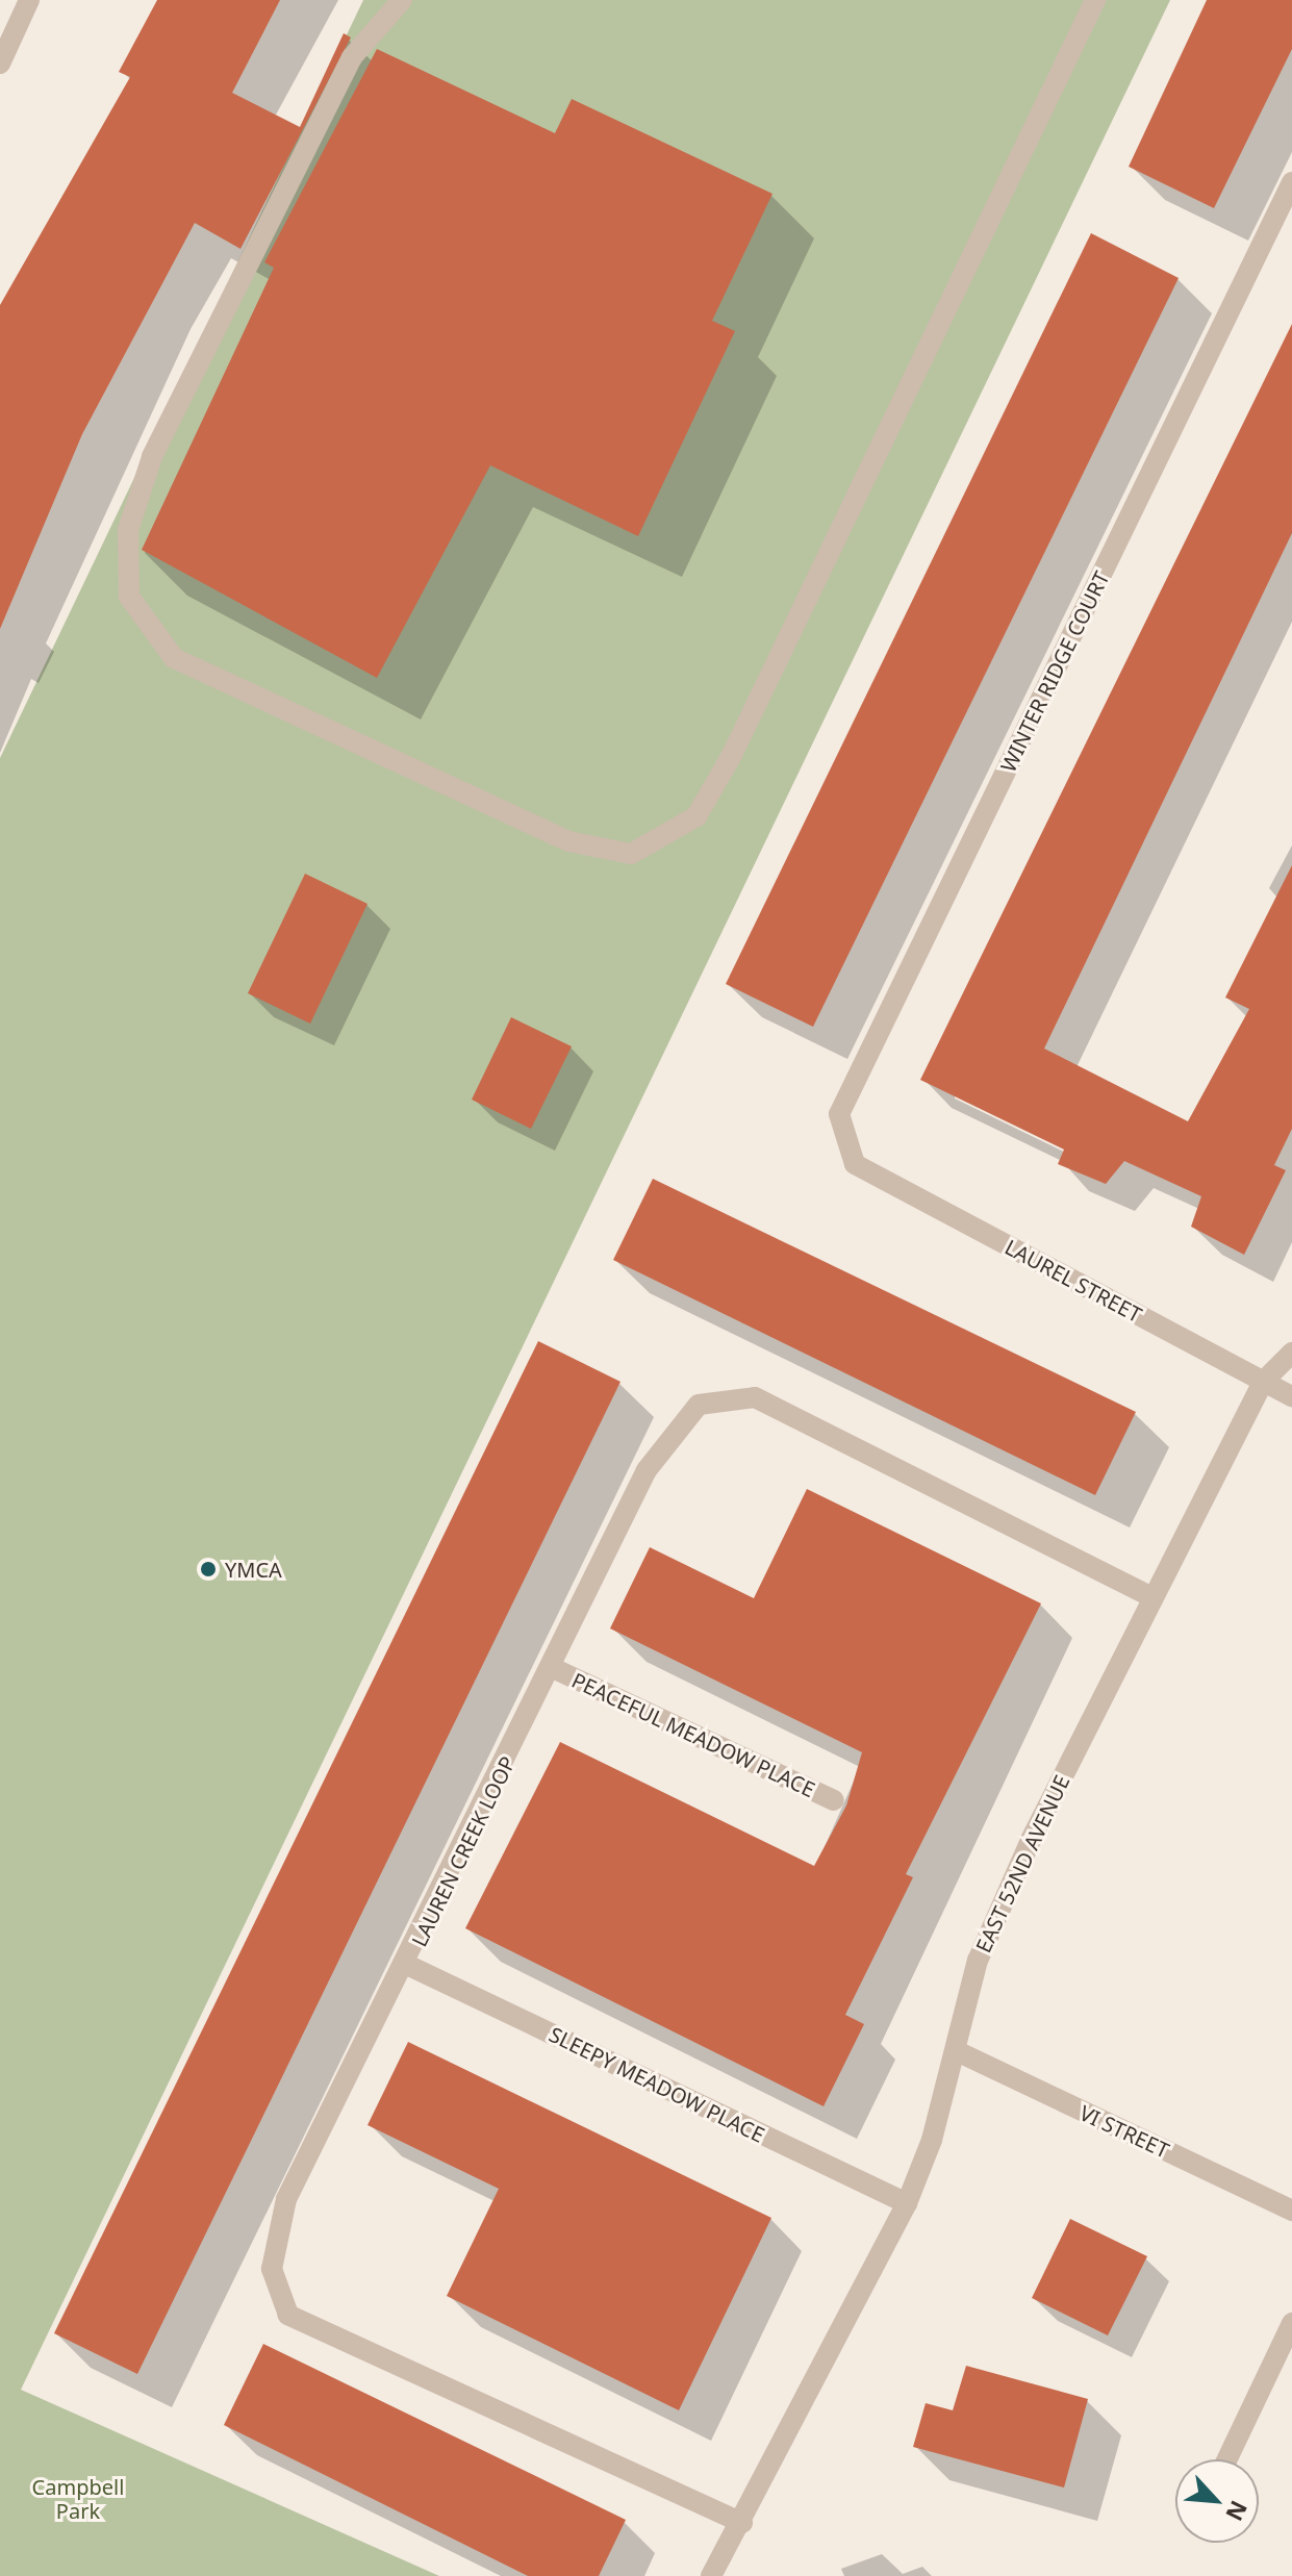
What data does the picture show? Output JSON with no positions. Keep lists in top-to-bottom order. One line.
{"streets":{"street":["WINTER RIDGE COURT","LAUREL STREET","PEACEFUL MEADOW PLACE","LAUREN CREEK LOOP","EAST 52ND AVENUE","SLEEPY MEADOW PLACE","VI STREET"]},"crossings":[["WINTER RIDGE COURT","LAUREL STREET"],["LAUREL STREET","EAST 52ND AVENUE"],["PEACEFUL MEADOW PLACE","LAUREN CREEK LOOP"],["LAUREN CREEK LOOP","EAST 52ND AVENUE"],["LAUREN CREEK LOOP","SLEEPY MEADOW PLACE"],["EAST 52ND AVENUE","SLEEPY MEADOW PLACE"],["EAST 52ND AVENUE","VI STREET"]],"parks":["Campbell Park"],"places":["YMCA"],"north":"bottom right"}
